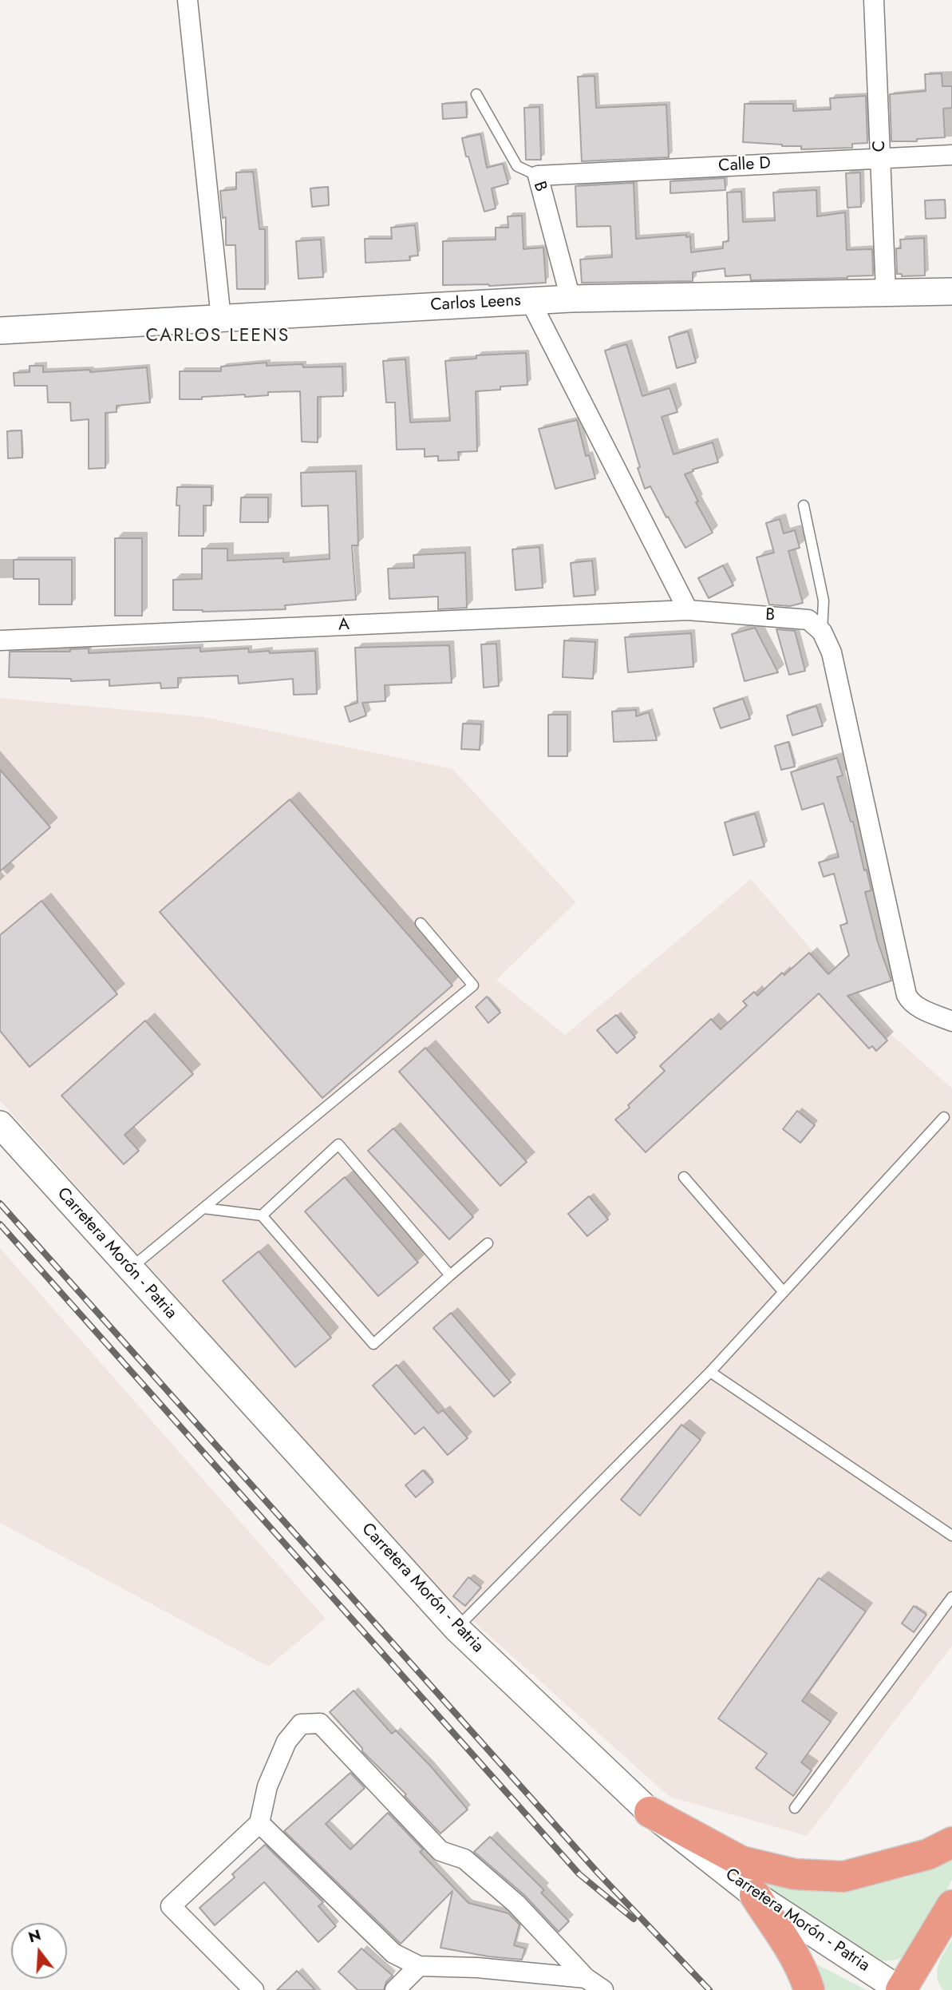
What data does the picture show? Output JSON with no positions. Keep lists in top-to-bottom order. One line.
{"streets":{"main road":["Carlos Leens","Carretera Morón - Patria"],"street":["C","Calle D","B","A"]},"crossings":[["C","Calle D"],["C","Carlos Leens"],["Calle D","B"],["B","Carlos Leens"],["B","A"]],"districts":["CARLOS LEENS"],"north":"top"}
